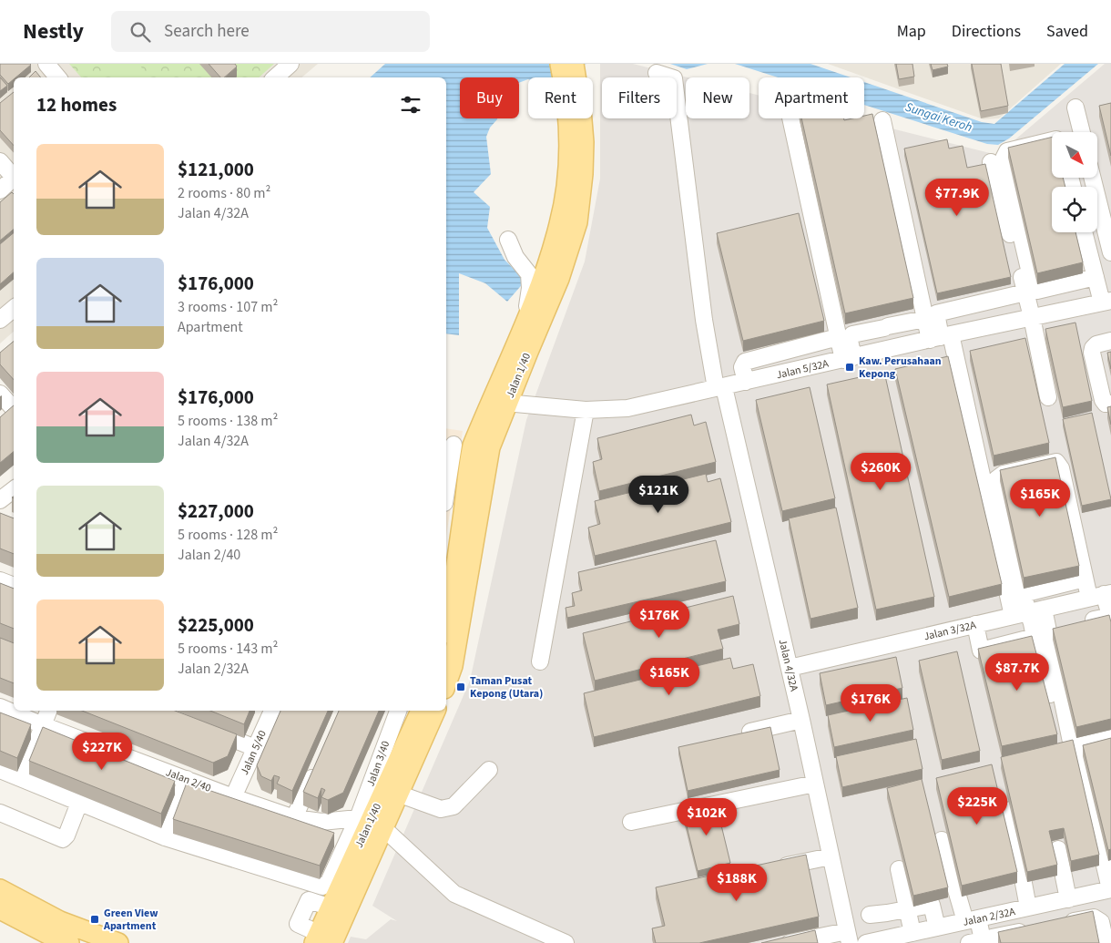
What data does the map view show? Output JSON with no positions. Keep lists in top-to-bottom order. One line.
{"streets":{"main road":["Jalan 1/40"],"street":["Jalan 5/32A","Jalan 3/32A","Jalan 4/32A","Jalan 5/40","Jalan 3/40","Jalan 2/40","Jalan 2/32A"]},"crossings":[["Jalan 5/32A","Jalan 1/40"],["Jalan 5/32A","Jalan 4/32A"],["Jalan 1/40","Jalan 3/40"],["Jalan 1/40","Jalan 2/40"],["Jalan 3/32A","Jalan 4/32A"],["Jalan 5/40","Jalan 2/40"],["Jalan 3/40","Jalan 2/40"]],"water":["Sungai Keroh"],"places":{"transit":["Kaw. Perusahaan Kepong","Taman Pusat Kepong (Utara)","Green View Apartment"]},"north":"bottom right","page":{"header":"Nestly","search":"Search here","nav":["Map","Directions","Saved"],"chip":["Buy","Rent","Filters","New","Apartment"],"heading":"12 homes","list":[{"name":"$121,000","note":"2 rooms · 80 m² · Jalan 4/32A"},{"name":"$176,000","note":"3 rooms · 107 m² · Apartment"},{"name":"$176,000","note":"5 rooms · 138 m² · Jalan 4/32A"},{"name":"$227,000","note":"5 rooms · 128 m² · Jalan 2/40"},{"name":"$225,000","note":"5 rooms · 143 m² · Jalan 2/32A"}],"price":["$77.9K","$260K","$121K","$165K","$176K","$87.7K","$165K","$176K","$227K","$225K","$102K","$188K"]}}
